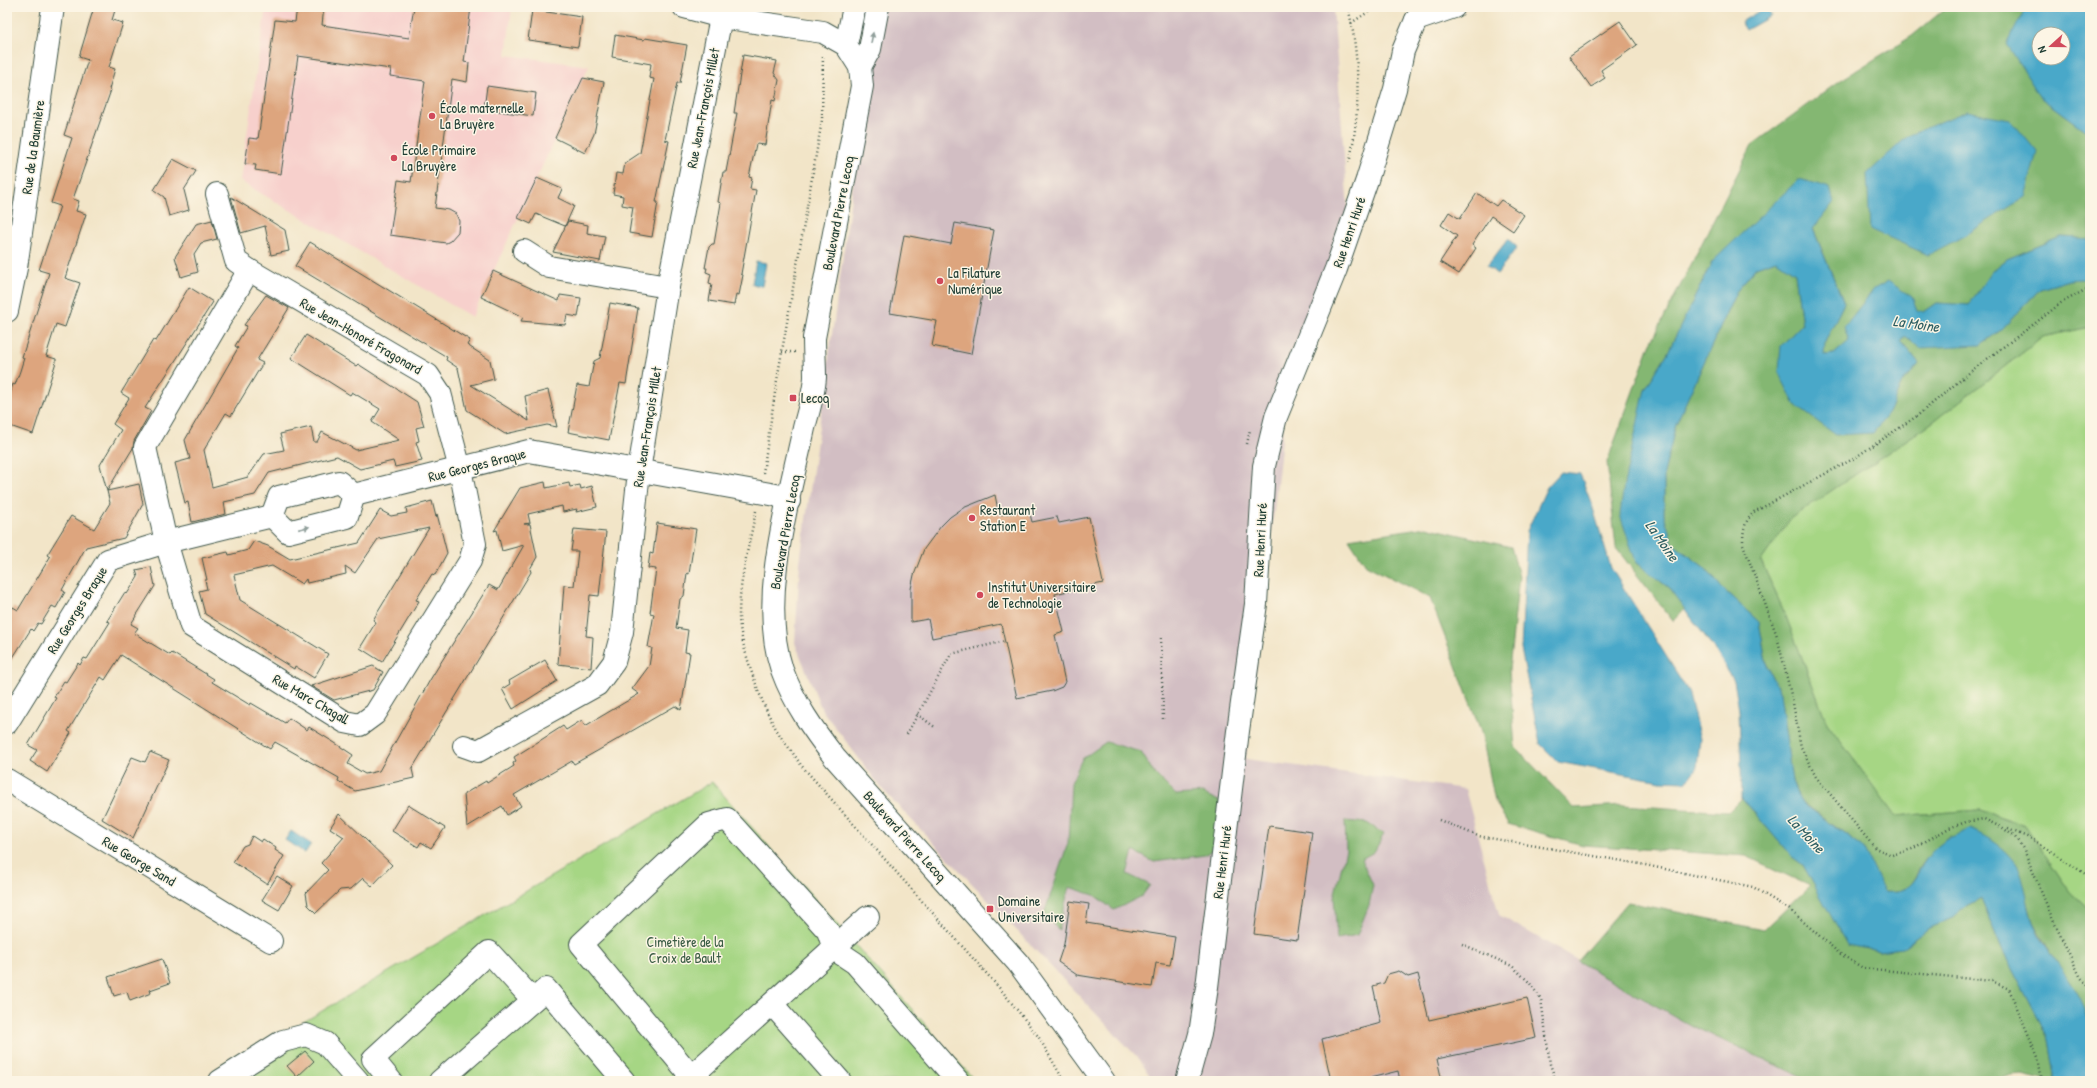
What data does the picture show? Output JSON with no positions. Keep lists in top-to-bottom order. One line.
{"streets":{"street":["Rue Jean-François Millet","Rue de la Baumière","Boulevard Pierre Lecoq","Rue Henri Huré","Rue Jean-Honoré Fragonard","Rue Georges Braque","Rue Marc Chagall","Rue George Sand"]},"crossings":[["Rue Jean-François Millet","Rue Georges Braque"],["Boulevard Pierre Lecoq","Rue Georges Braque"],["Rue Jean-Honoré Fragonard","Rue Georges Braque"],["Rue Jean-Honoré Fragonard","Rue Marc Chagall"],["Rue Georges Braque","Rue Marc Chagall"]],"water":["La Moine"],"parks":["Cimetière de la Croix de Bault"],"places":{"other":["École maternelle La Bruyère","École Primaire La Bruyère","La Filature Numérique","Restaurant Station E","Institut Universitaire de Technologie"],"transit":["Lecoq","Domaine Universitaire"]},"north":"left"}
